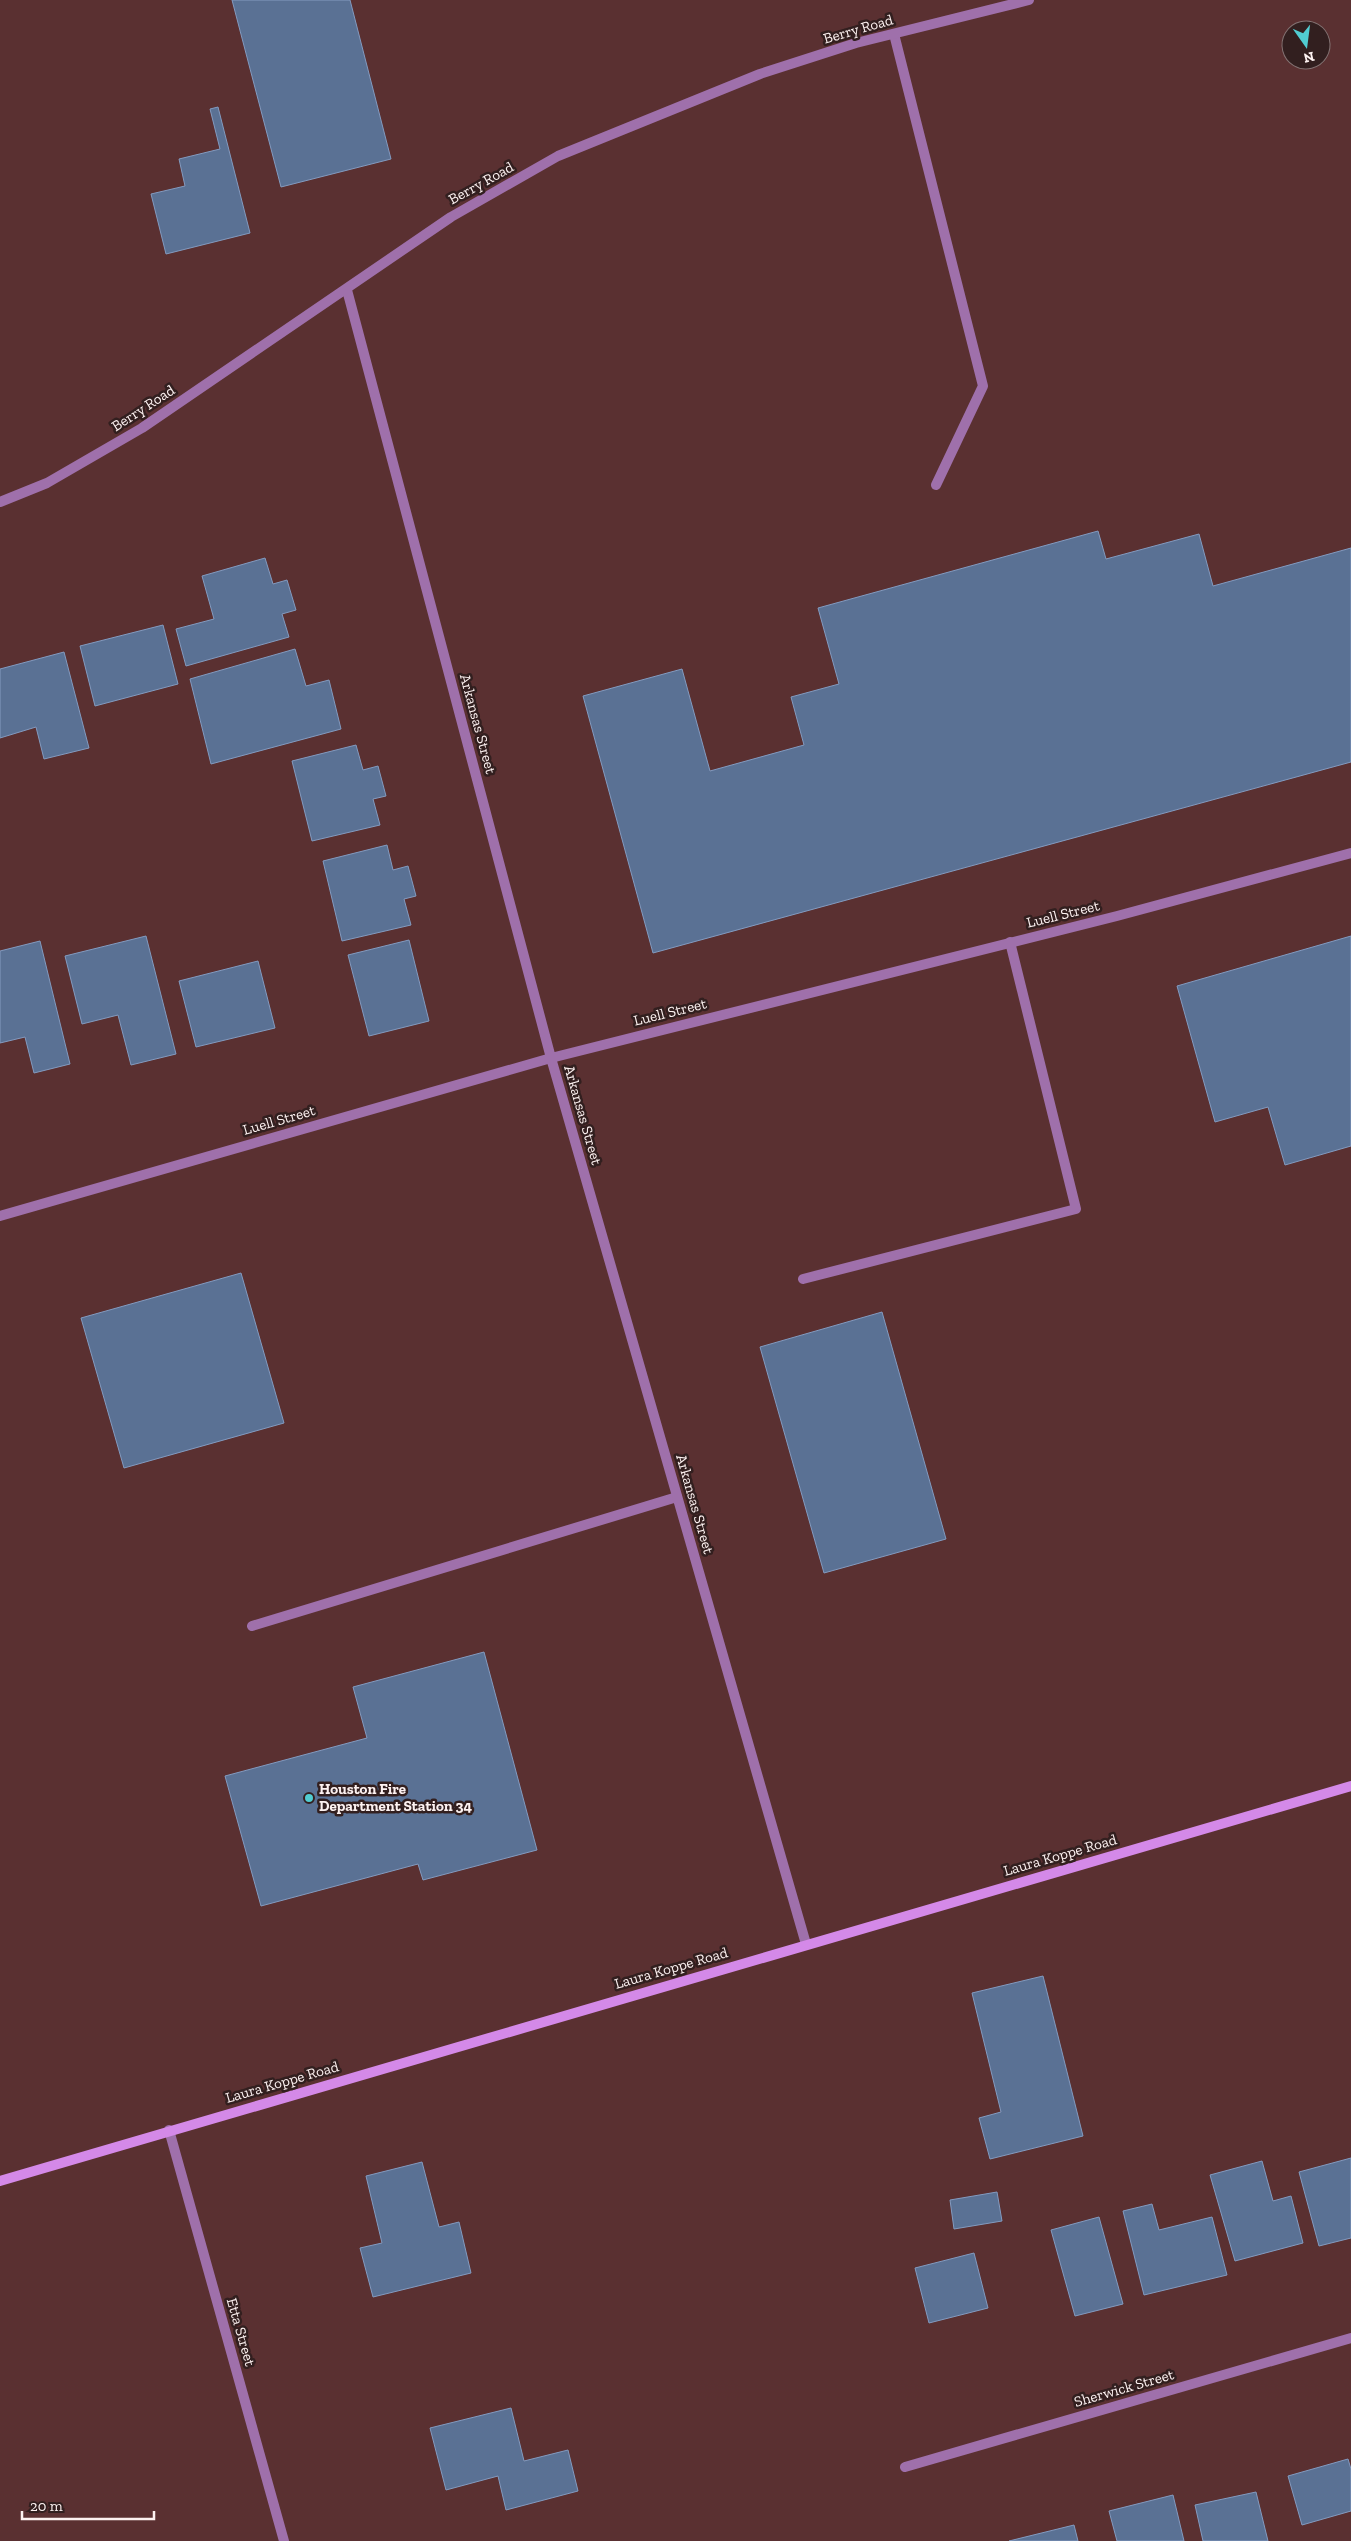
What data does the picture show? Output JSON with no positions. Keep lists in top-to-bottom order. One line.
{"streets":{"street":["Berry Road","Arkansas Street","Luell Street","Laura Koppe Road","Etta Street","Sherwick Street"]},"crossings":[["Berry Road","Arkansas Street"],["Arkansas Street","Luell Street"],["Arkansas Street","Laura Koppe Road"],["Laura Koppe Road","Etta Street"]],"places":["Houston Fire Department Station 34"],"scale_bar":"20 m","north":"bottom"}
